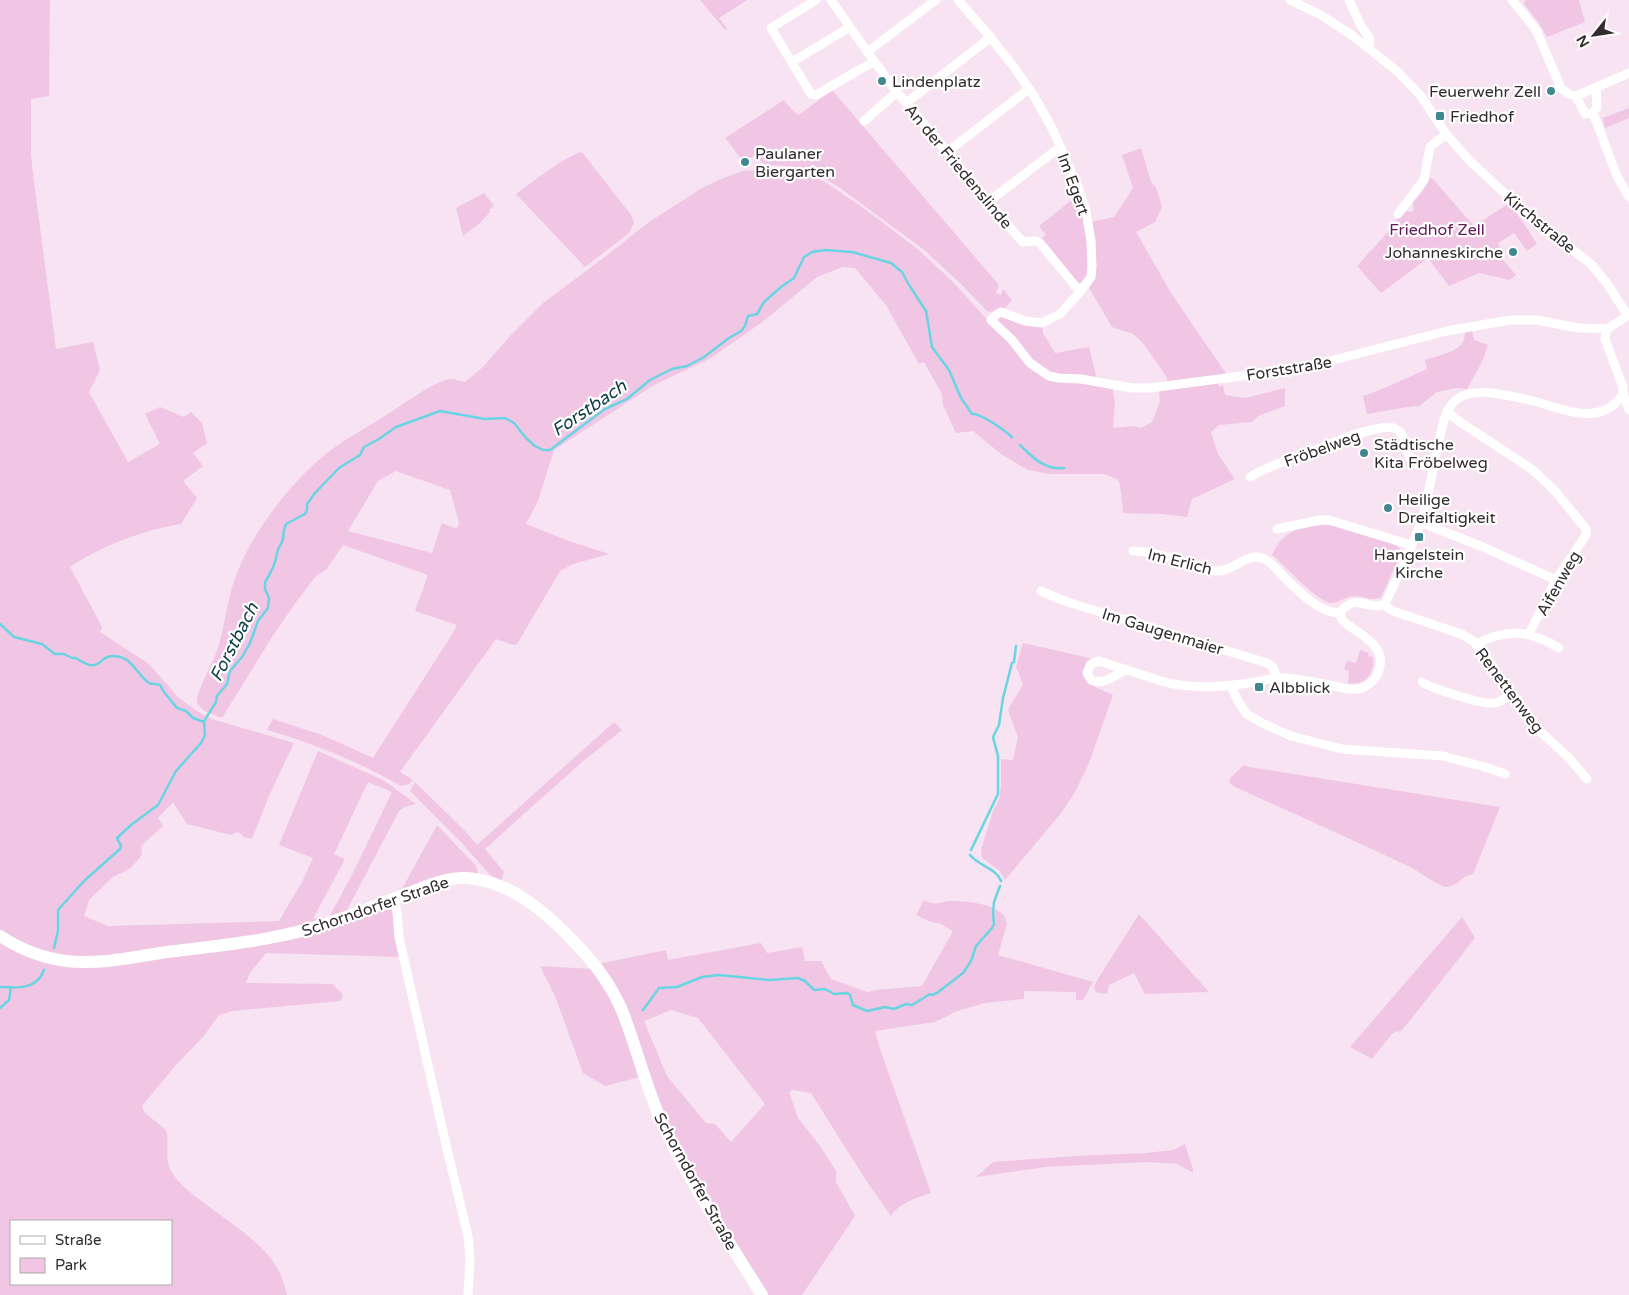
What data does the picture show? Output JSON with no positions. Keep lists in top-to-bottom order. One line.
{"streets":{"main road":["Schorndorfer Straße"],"street":["An der Friedenslinde","Im Egert","Kirchstraße","Forststraße","Fröbelweg","Im Erlich","Aifenweg","Im Gaugenmaier","Renettenweg"]},"crossings":[["An der Friedenslinde","Im Egert"],["Im Egert","Forststraße"],["Im Erlich","Renettenweg"],["Aifenweg","Renettenweg"]],"water":["Forstbach"],"parks":["Friedhof Zell"],"places":{"other":["Lindenplatz","Feuerwehr Zell","Paulaner Biergarten","Johanneskirche","Städtische Kita Fröbelweg","Heilige Dreifaltigkeit"],"transit":["Friedhof","Hangelstein Kirche","Albblick"]},"legend":["Straße","Park"],"north":"bottom left"}
